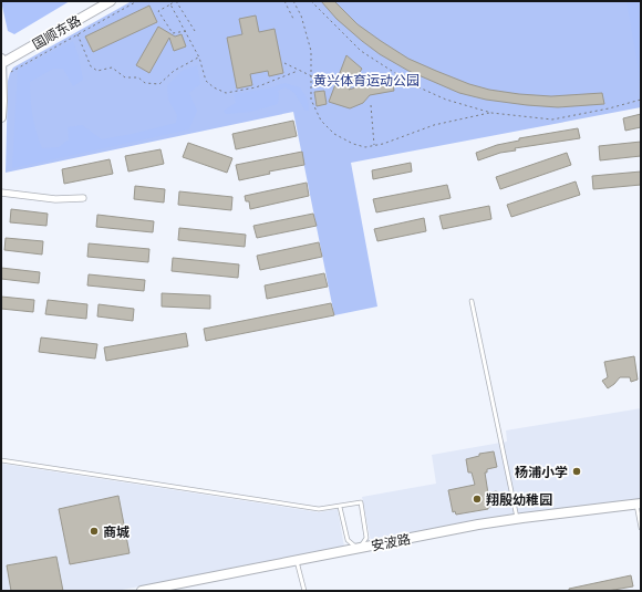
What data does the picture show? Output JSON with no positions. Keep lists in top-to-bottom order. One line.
{"streets":{"street":["国顺东路","安波路"]},"parks":["黄兴体育运动公园"],"places":["杨浦小学","翔殷幼稚园","商城"]}
